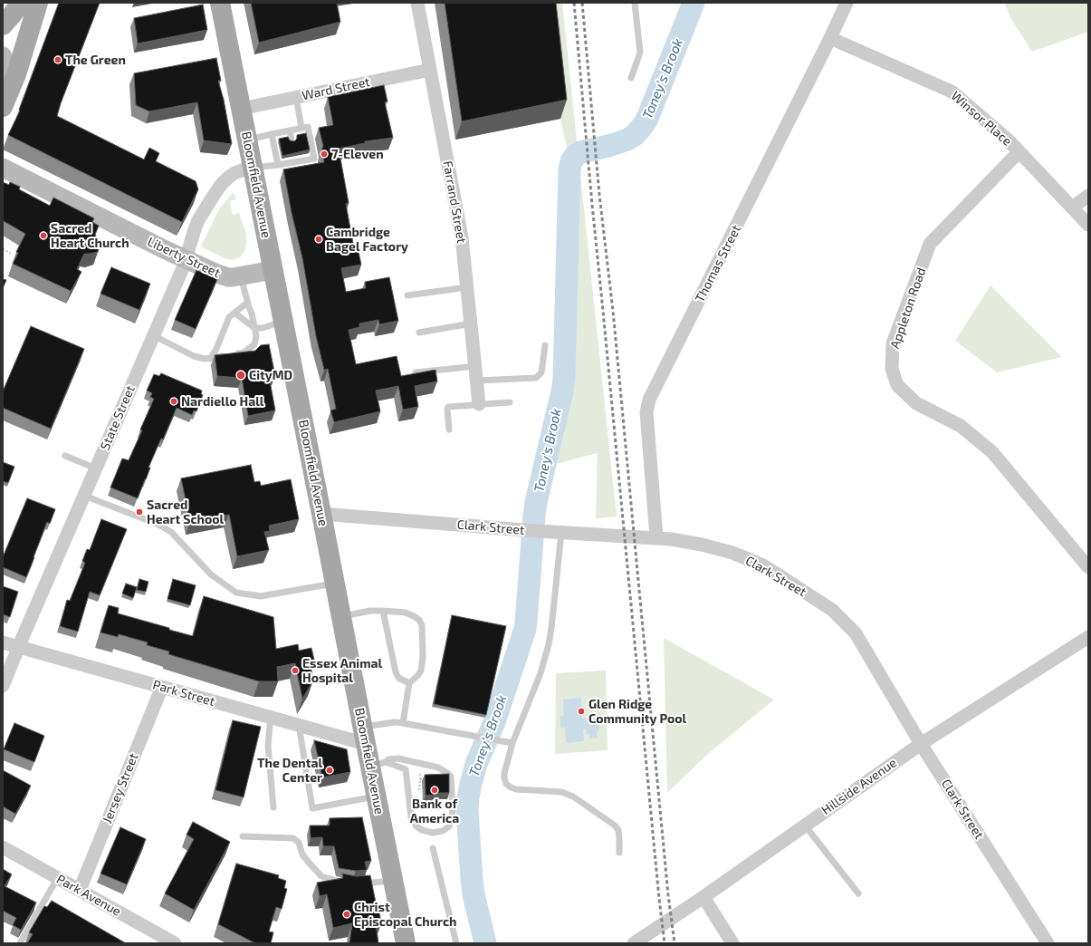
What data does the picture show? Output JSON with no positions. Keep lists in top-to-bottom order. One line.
{"streets":{"main road":["Bloomfield Avenue"],"street":["Ward Street","Winsor Place","Farrand Street","Liberty Street","Thomas Street","Appleton Road","State Street","Clark Street","Park Street","Hillside Avenue","Jersey Street","Park Avenue"]},"crossings":[["Ward Street","Bloomfield Avenue"],["Ward Street","Farrand Street"],["Winsor Place","Thomas Street"],["Winsor Place","Appleton Road"],["Bloomfield Avenue","Liberty Street"],["Bloomfield Avenue","State Street"],["Bloomfield Avenue","Clark Street"],["Bloomfield Avenue","Park Street"],["Liberty Street","State Street"],["Thomas Street","Clark Street"],["State Street","Park Street"],["Clark Street","Hillside Avenue"],["Park Street","Jersey Street"],["Jersey Street","Park Avenue"]],"water":["Toney's Brook"],"places":["The Green","7-Eleven","Sacred Heart Church","Cambridge Bagel Factory","CityMD","Nardiello Hall","Sacred Heart School","Essex Animal Hospital","Glen Ridge Community Pool","The Dental Center","Bank of America","Christ Episcopal Church"]}
